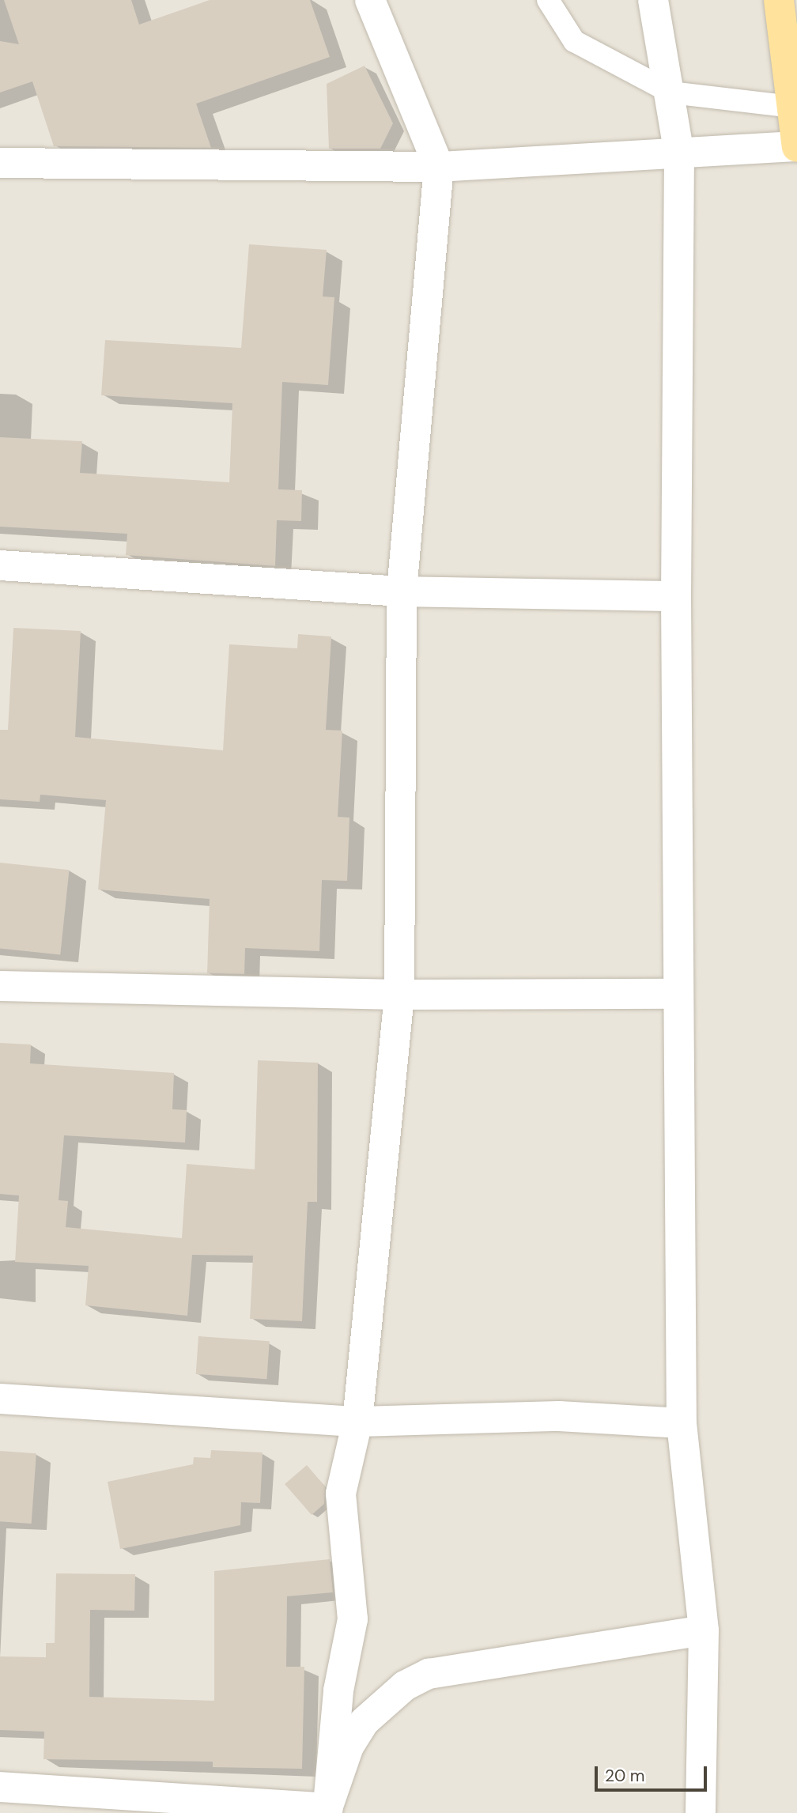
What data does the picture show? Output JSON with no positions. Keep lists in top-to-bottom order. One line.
{"scale_bar":"20 m"}
